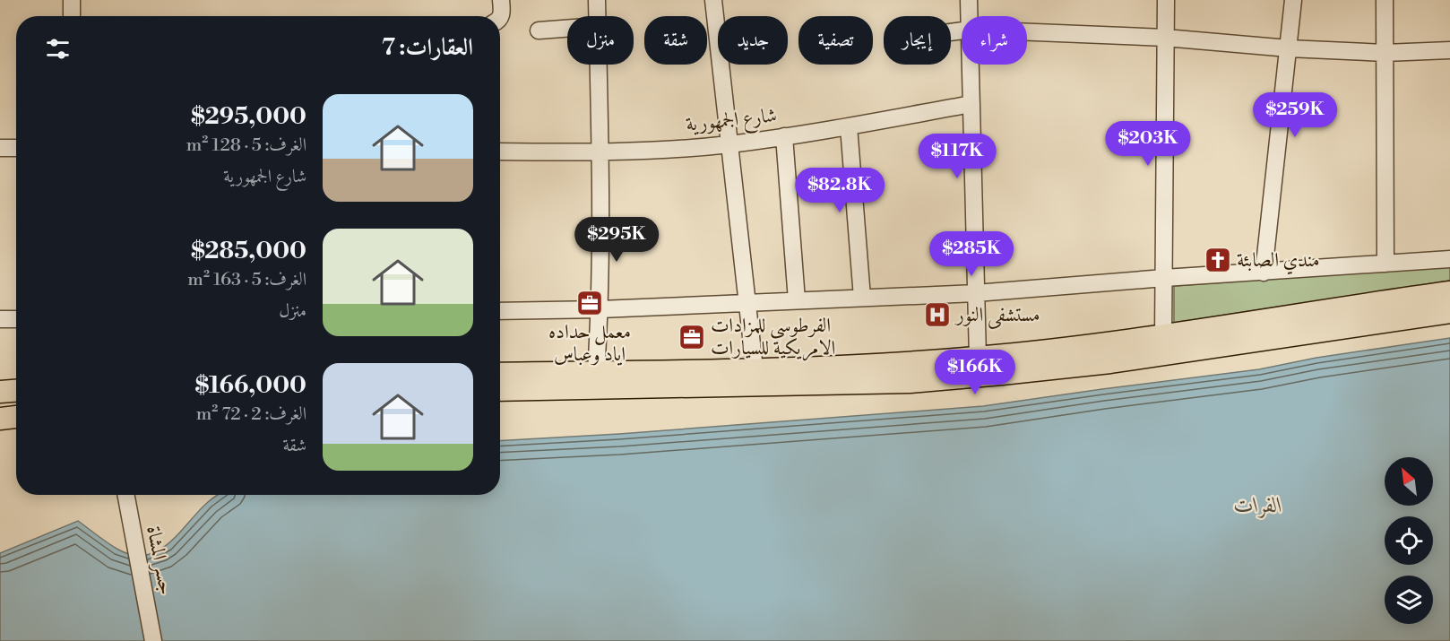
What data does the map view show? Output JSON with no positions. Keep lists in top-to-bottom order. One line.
{"streets":{"street":["شارع الجمهورية","جسر المشاة"]},"water":["الفرات"],"places":{"church":["مندي الصابئة"],"office":["معمل حداده اياد وعباس","الفرطوسي للمزادات الامريكية للسيارات"],"hospital":["مستشفى النور"]},"north":"top left","page":{"chip":["شراء","إيجار","تصفية","جديد","شقة","منزل"],"heading":"العقارات: 7","list":[{"name":"$295,000","note":"الغرف: 5 · 128 m² · شارع الجمهورية"},{"name":"$285,000","note":"الغرف: 5 · 163 m² · منزل"},{"name":"$166,000","note":"الغرف: 2 · 72 m² · شقة"}],"price":["$259K","$203K","$117K","$82.8K","$295K","$285K","$166K"]}}
